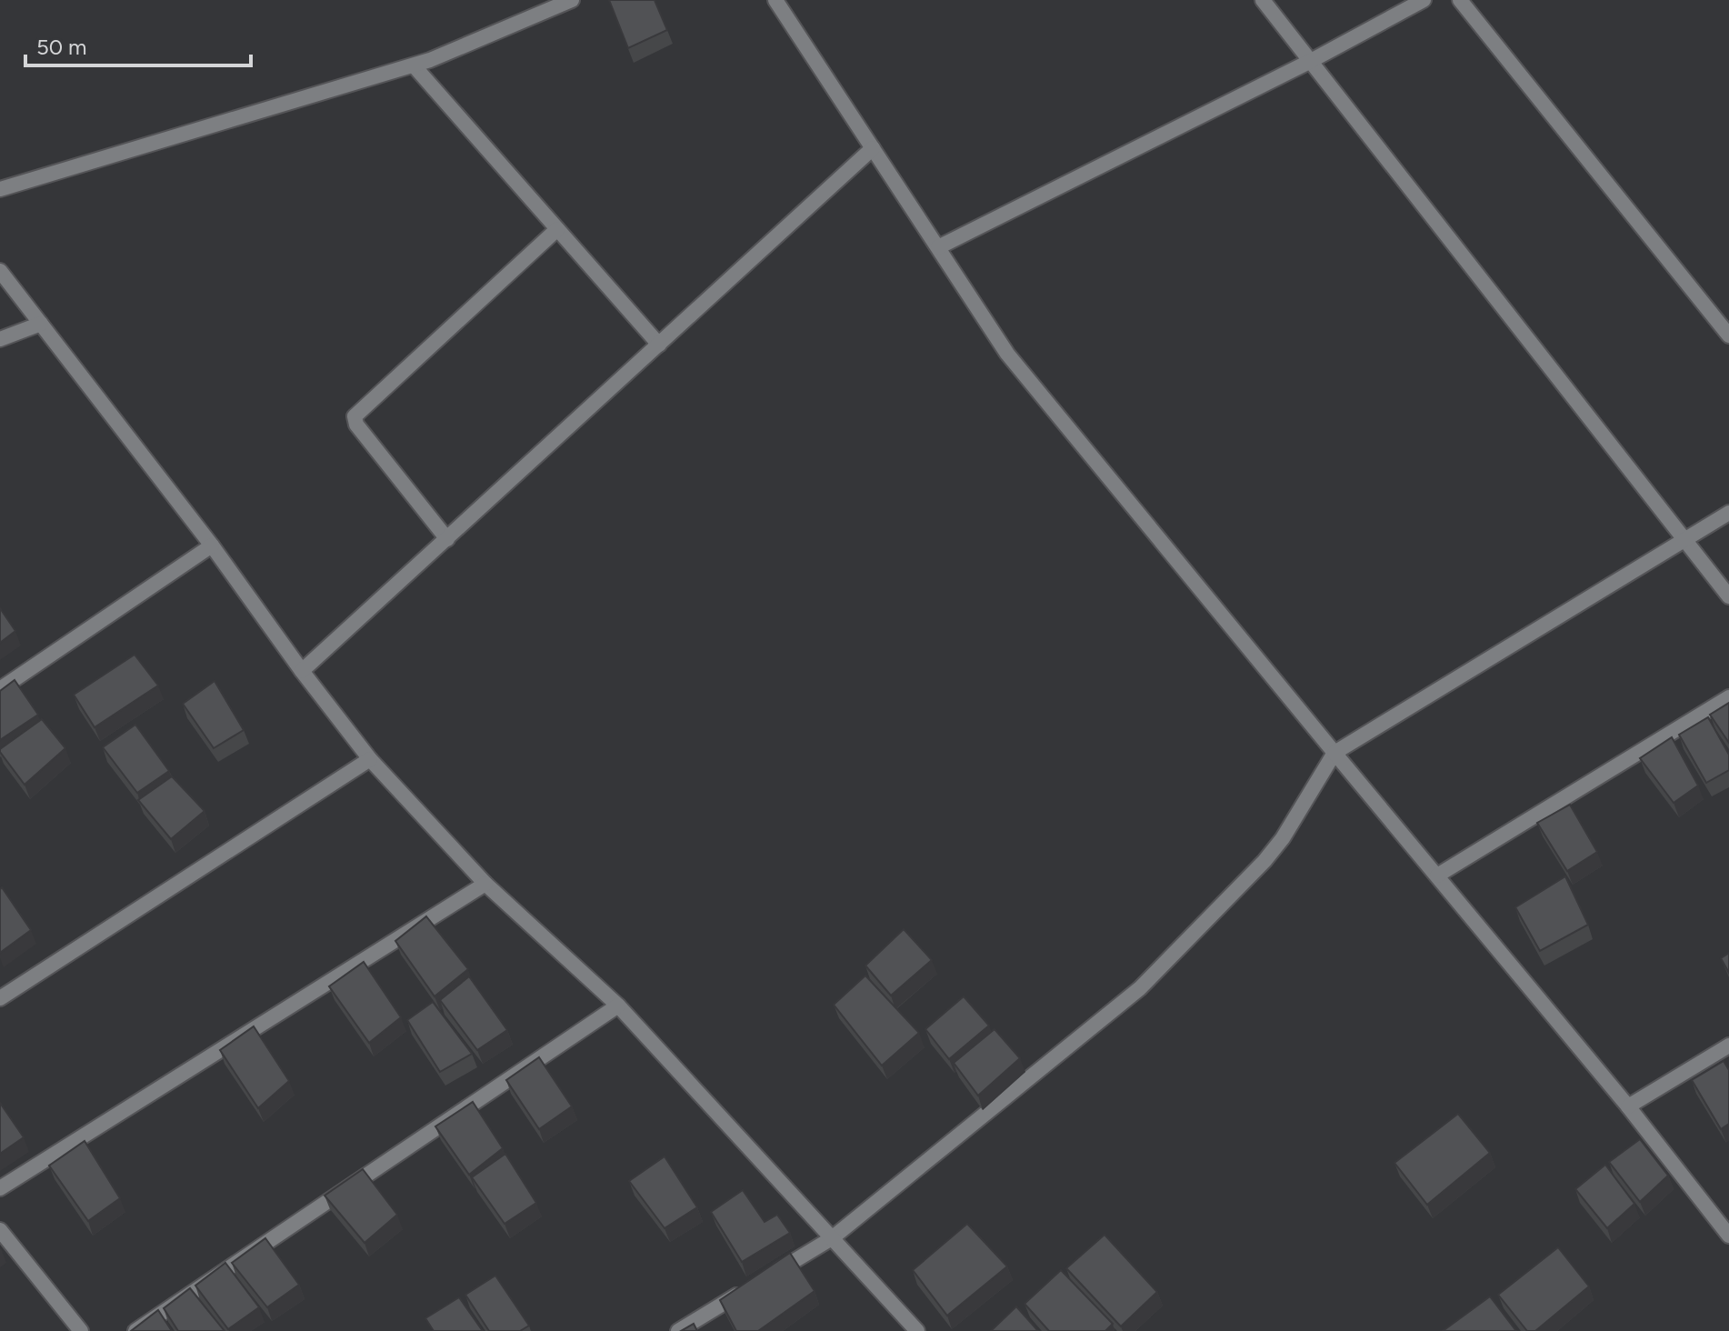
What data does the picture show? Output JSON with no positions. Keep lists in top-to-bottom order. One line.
{"scale_bar":"50 m"}
